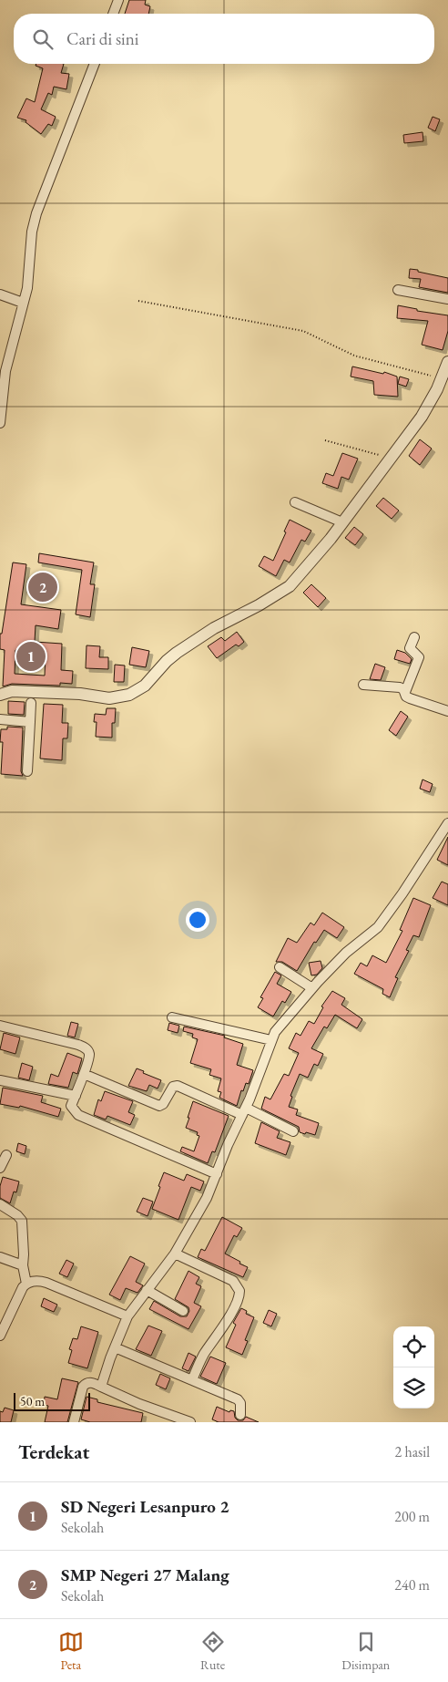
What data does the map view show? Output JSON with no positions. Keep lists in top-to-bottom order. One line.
{"scale_bar":"50 m","page":{"search":"Cari di sini","pins":["2","1"],"scale":"50 m","heading":["Terdekat","2 hasil"],"list":[{"mark":"1","name":"SD Negeri Lesanpuro 2","note":"Sekolah","value":"200 m"},{"mark":"2","name":"SMP Negeri 27 Malang","note":"Sekolah","value":"240 m"}],"nav":["Peta","Rute","Disimpan"]}}
